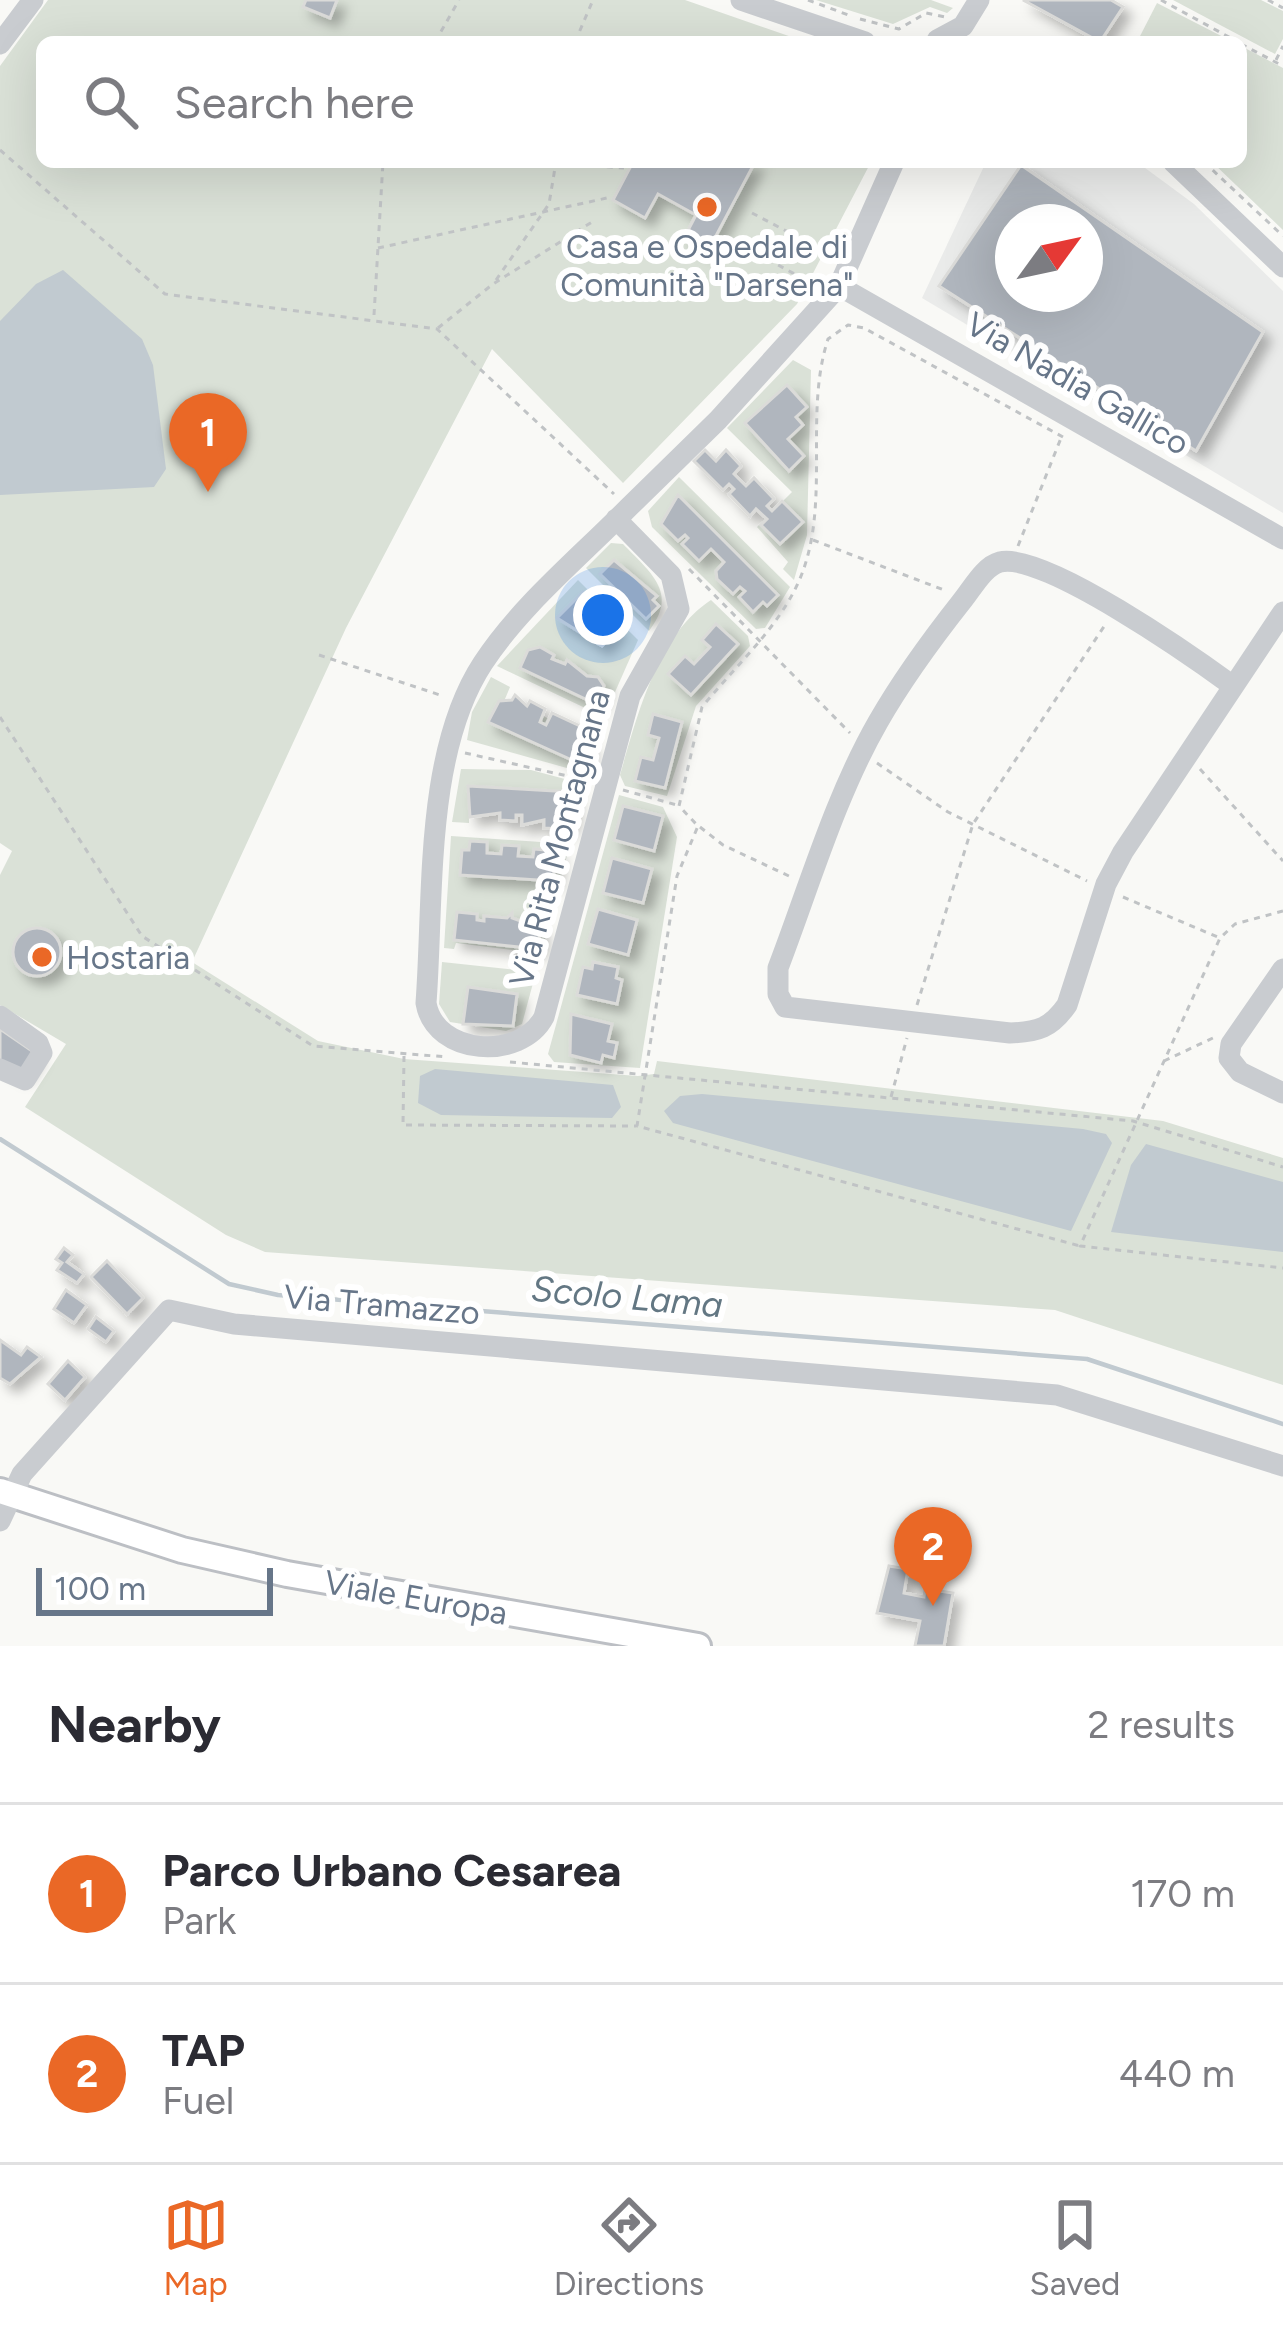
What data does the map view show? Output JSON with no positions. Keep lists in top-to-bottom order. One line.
{"streets":{"main road":["Viale Europa"],"street":["Via Nadia Gallico","Via Rita Montagnana","Via Tramazzo"]},"crossings":[["Via Nadia Gallico","Via Rita Montagnana"],["Via Tramazzo","Viale Europa"]],"water":["Scolo Lama"],"places":["Casa e Ospedale di Comunità \"Darsena\"","Hostaria"],"scale_bar":"100 m","north":"top right","page":{"search":"Search here","pins":["1","2"],"scale":"100 m","heading":["Nearby","2 results"],"list":[{"mark":"1","name":"Parco Urbano Cesarea","note":"Park","value":"170 m"},{"mark":"2","name":"TAP","note":"Fuel","value":"440 m"}],"nav":["Map","Directions","Saved"]}}
